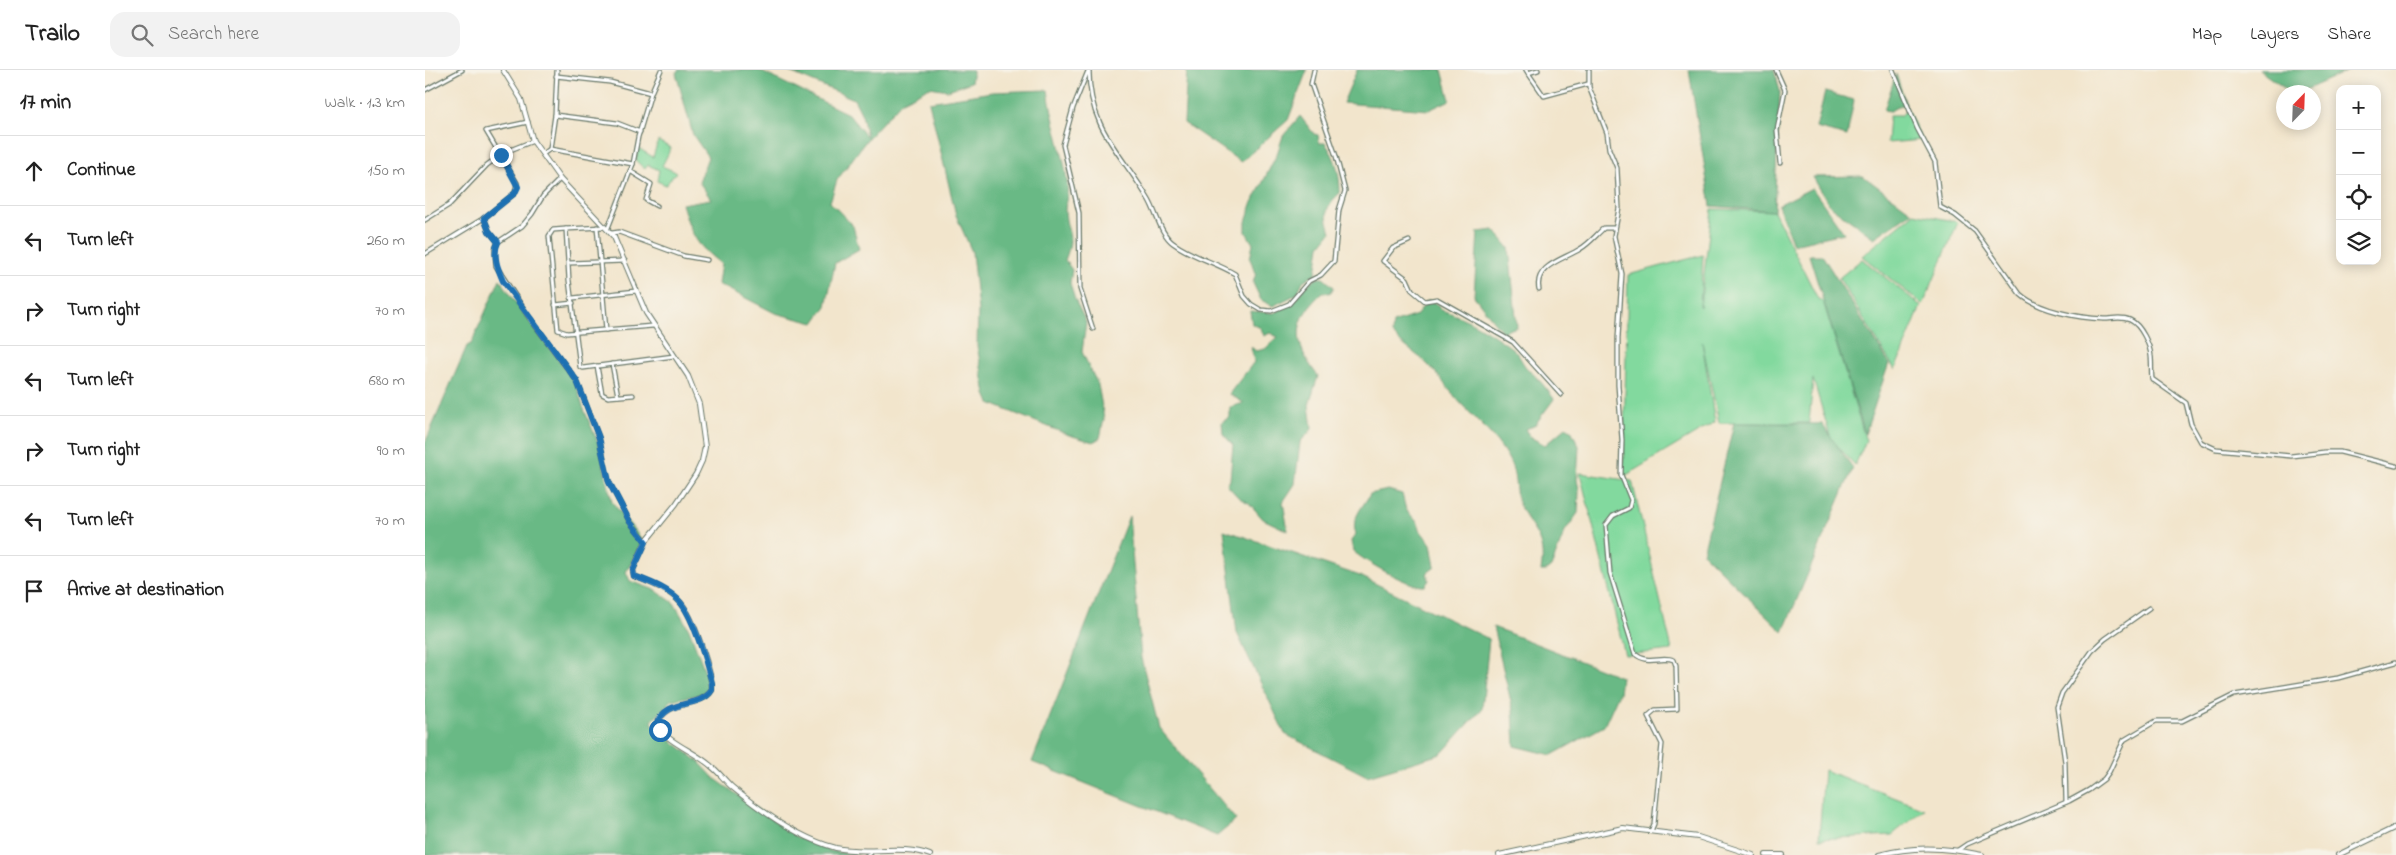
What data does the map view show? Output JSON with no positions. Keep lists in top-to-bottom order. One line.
{"north":"top right","page":{"header":"Trailo","search":"Search here","nav":["Map","Layers","Share"],"heading":["17 min","Walk · 1.3 km"],"map_buttons":["+","−"],"list":[["Continue","150 m"],["Turn left","260 m"],["Turn right","70 m"],["Turn left","680 m"],["Turn right","90 m"],["Turn left","70 m"],"Arrive at destination"]}}
